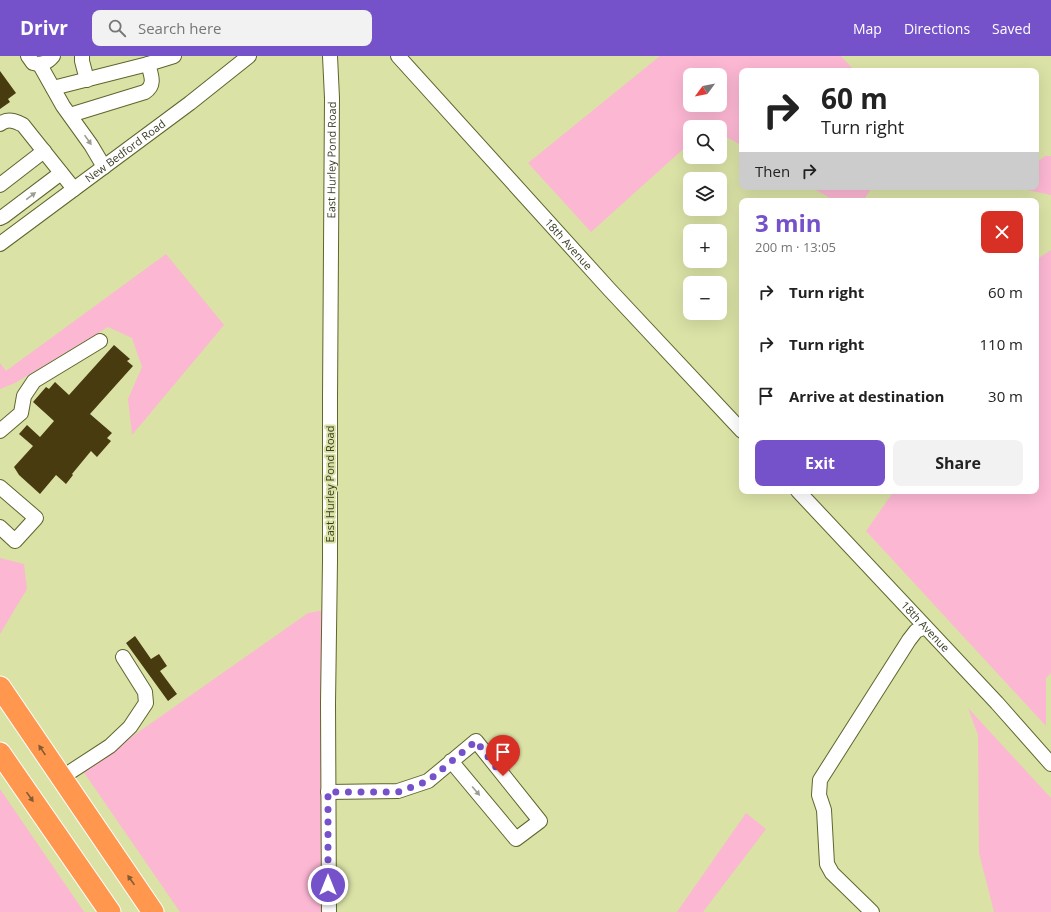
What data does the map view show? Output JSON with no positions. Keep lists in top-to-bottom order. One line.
{"streets":{"street":["New Bedford Road","East Hurley Pond Road","18th Avenue"]},"north":"bottom left","page":{"header":"Drivr","search":"Search here","nav":["Map","Directions","Saved"],"map_buttons":["+","−"],"turn":["60 m","Turn right"],"then":"Then","heading":["3 min","200 m · 13:05"],"list":[{"name":"Turn right","value":"60 m"},{"name":"Turn right","value":"110 m"},{"name":"Arrive at destination","value":"30 m"}],"buttons":["Exit","Share"]}}
